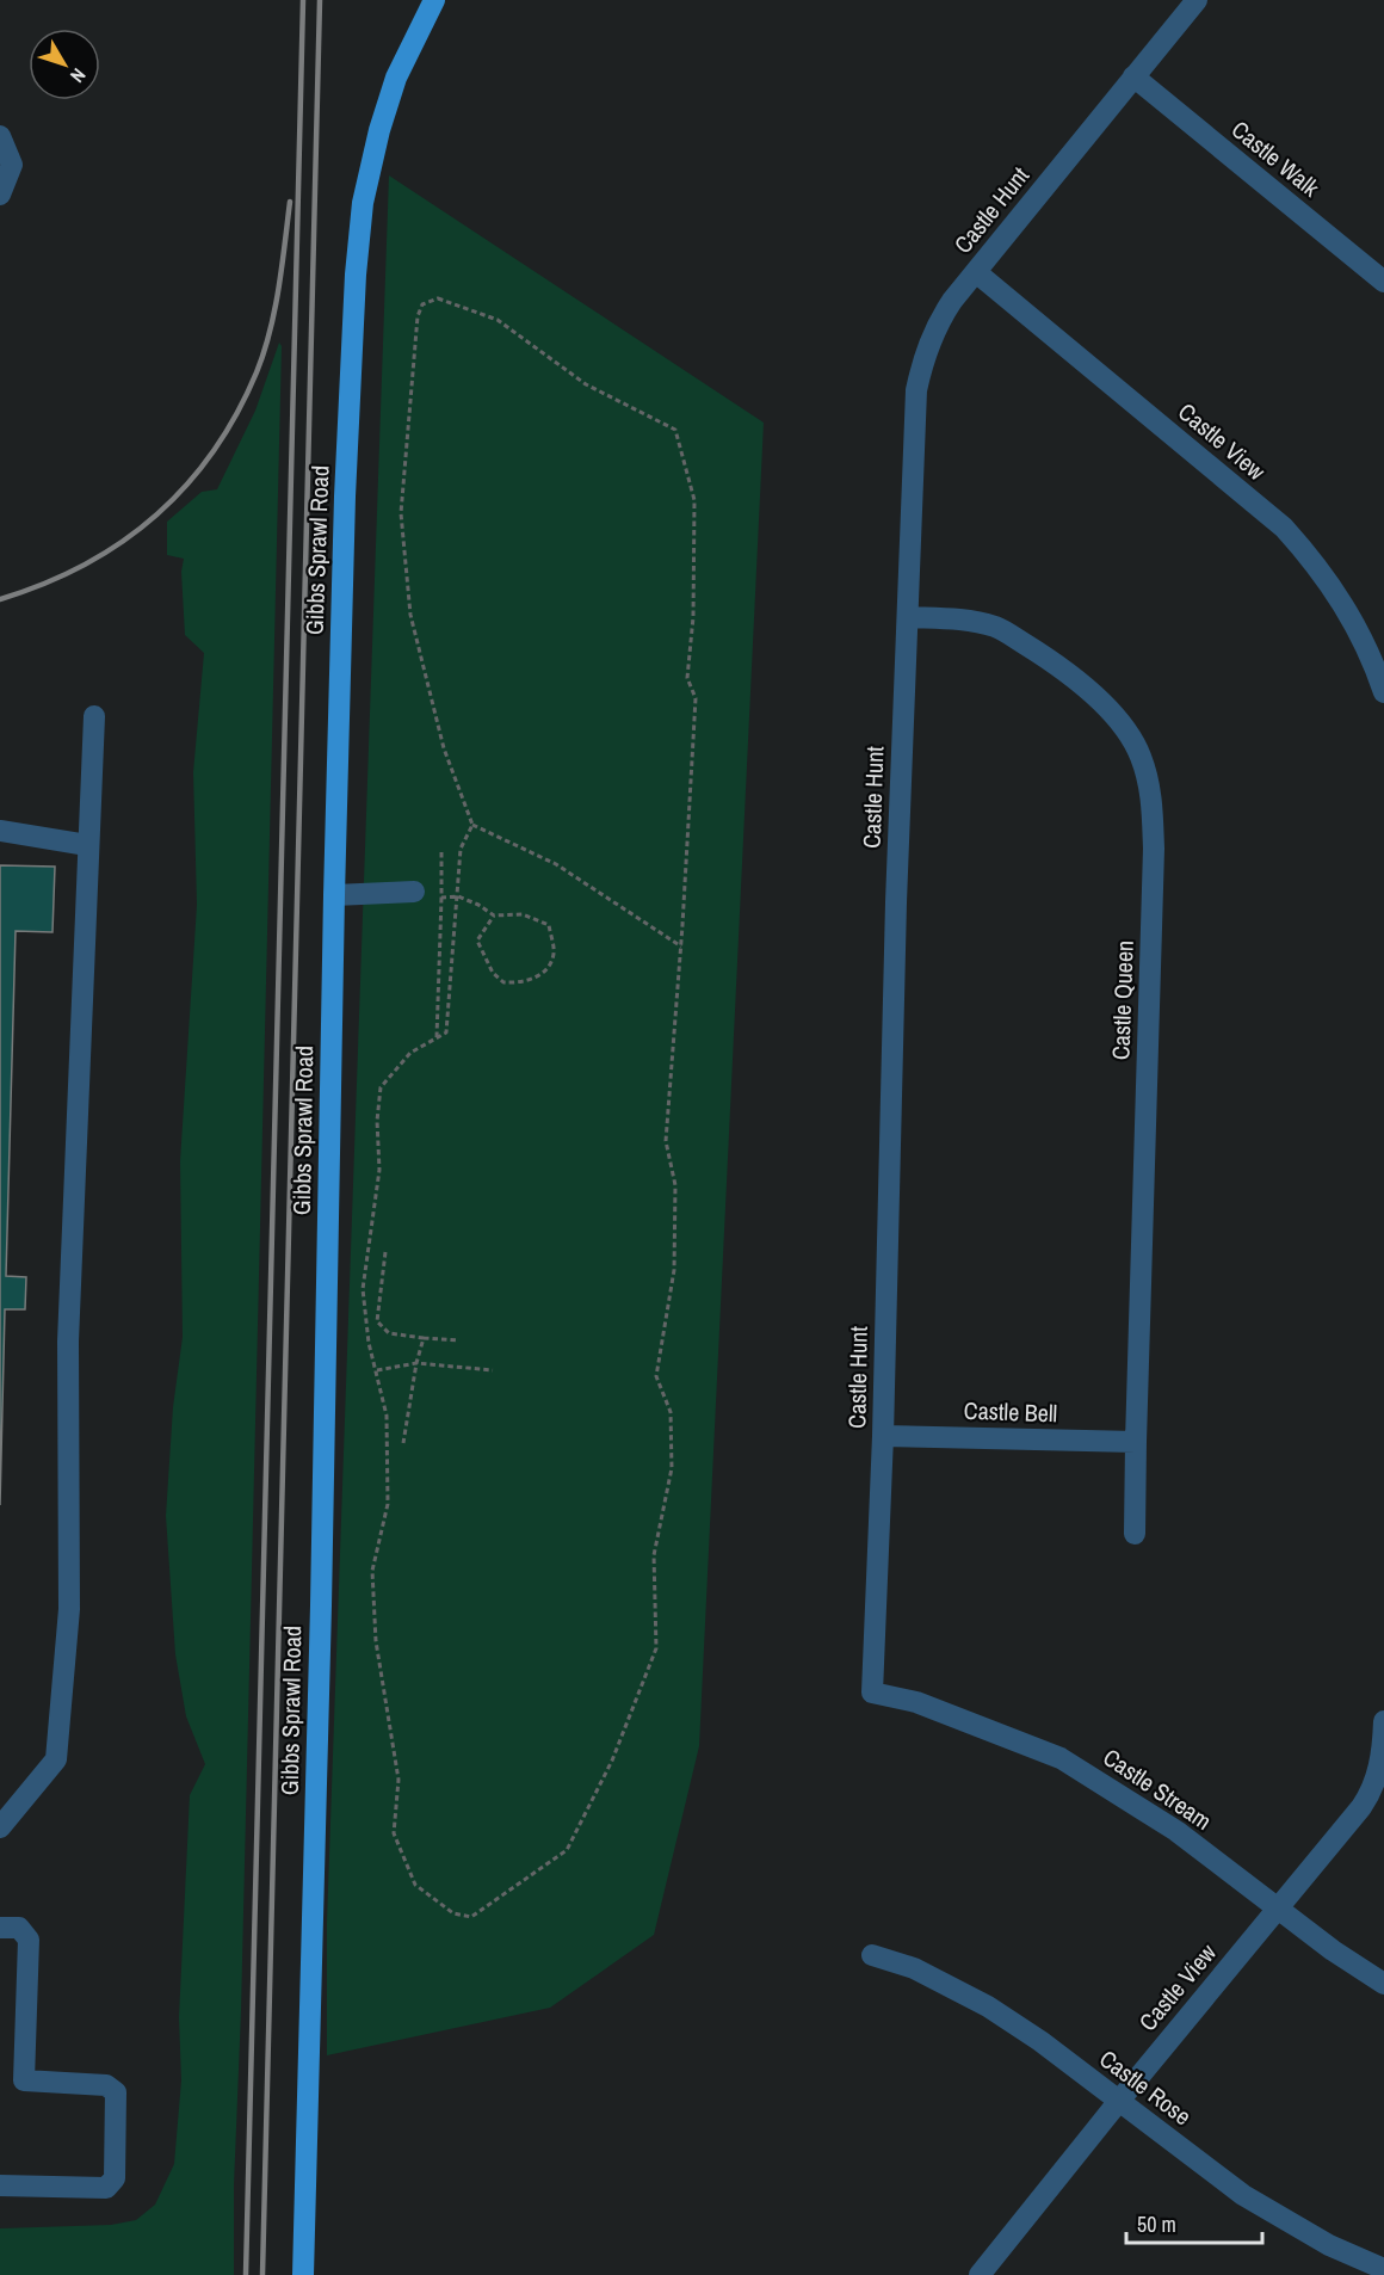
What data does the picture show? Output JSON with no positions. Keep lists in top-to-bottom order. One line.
{"streets":{"main road":["Gibbs Sprawl Road"],"street":["Castle Walk","Castle Hunt","Castle View","Castle Queen","Castle Bell","Castle Stream","Castle Rose"]},"crossings":[["Castle Walk","Castle Hunt"],["Castle Hunt","Castle View"],["Castle Hunt","Castle Queen"],["Castle Hunt","Castle Bell"],["Castle Hunt","Castle Stream"],["Castle View","Castle Stream"],["Castle View","Castle Rose"],["Castle Queen","Castle Bell"]],"scale_bar":"50 m","north":"bottom right"}
